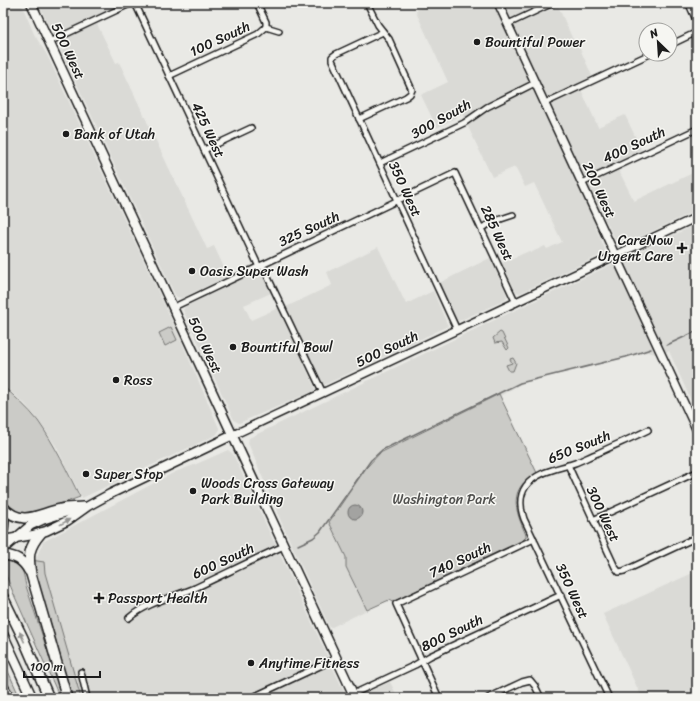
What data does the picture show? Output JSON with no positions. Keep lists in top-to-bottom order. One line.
{"streets":{"main road":["500 West","200 West","500 South"],"street":["100 South","300 South","425 West","400 South","350 West","325 South","285 West","650 South","300 West","740 South","600 South","800 South"]},"crossings":[["100 South","425 West"],["500 West","325 South"],["500 West","500 South"],["500 West","600 South"],["500 West","800 South"],["300 South","350 West"],["300 South","200 West"],["425 West","325 South"],["425 West","500 South"],["400 South","200 West"],["350 West","325 South"],["350 West","500 South"],["350 West","650 South"],["350 West","740 South"],["350 West","800 South"],["200 West","500 South"],["325 South","285 West"],["285 West","500 South"],["650 South","300 West"],["740 South","800 South"]],"parks":["Washington Park"],"places":{"other":["Bountiful Power","Bank of Utah","Oasis Super Wash","Bountiful Bowl","Ross","Super Stop","Woods Cross Gateway Park Building","Anytime Fitness"],"health":["CareNow Urgent Care","Passport Health"]},"scale_bar":"100 m","north":"top left"}
